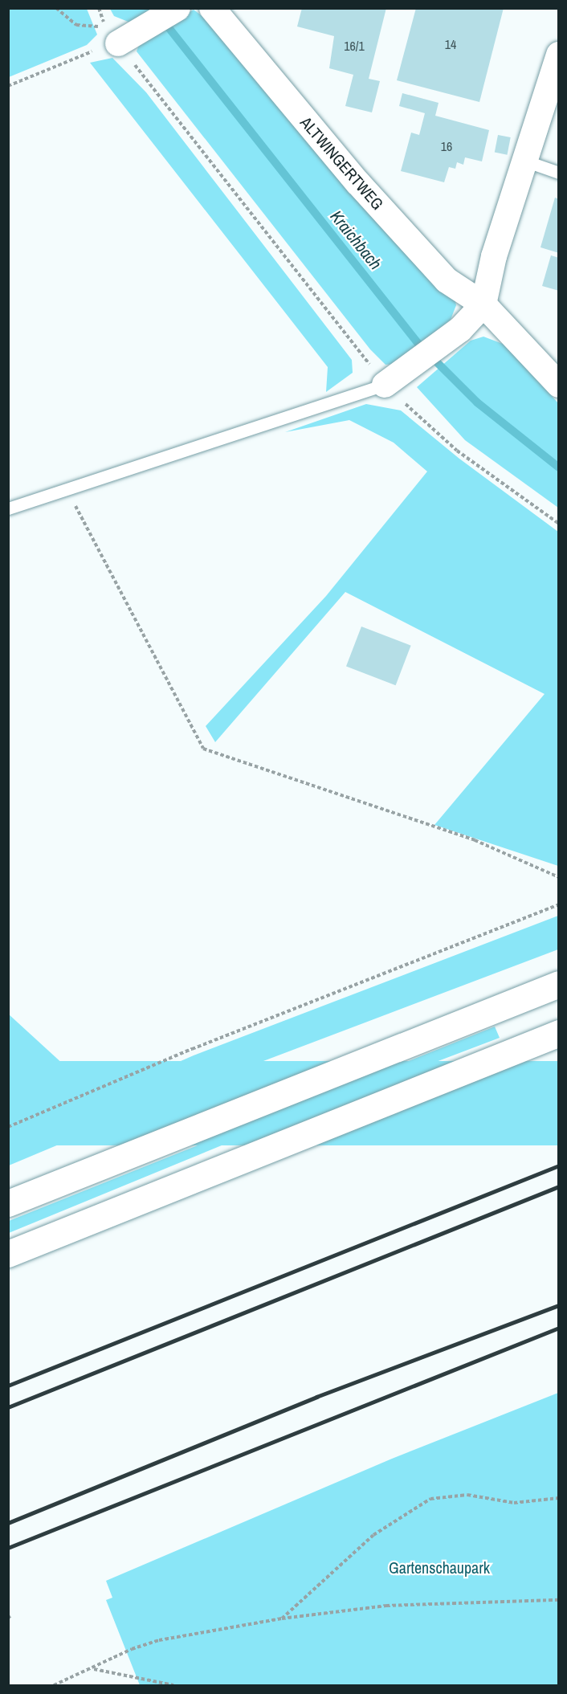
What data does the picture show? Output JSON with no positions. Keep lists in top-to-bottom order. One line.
{"streets":{"street":["ALTWINGERTWEG"]},"water":["Kraichbach"],"parks":["Gartenschaupark"],"house_numbers":["14","16/1","16"]}
